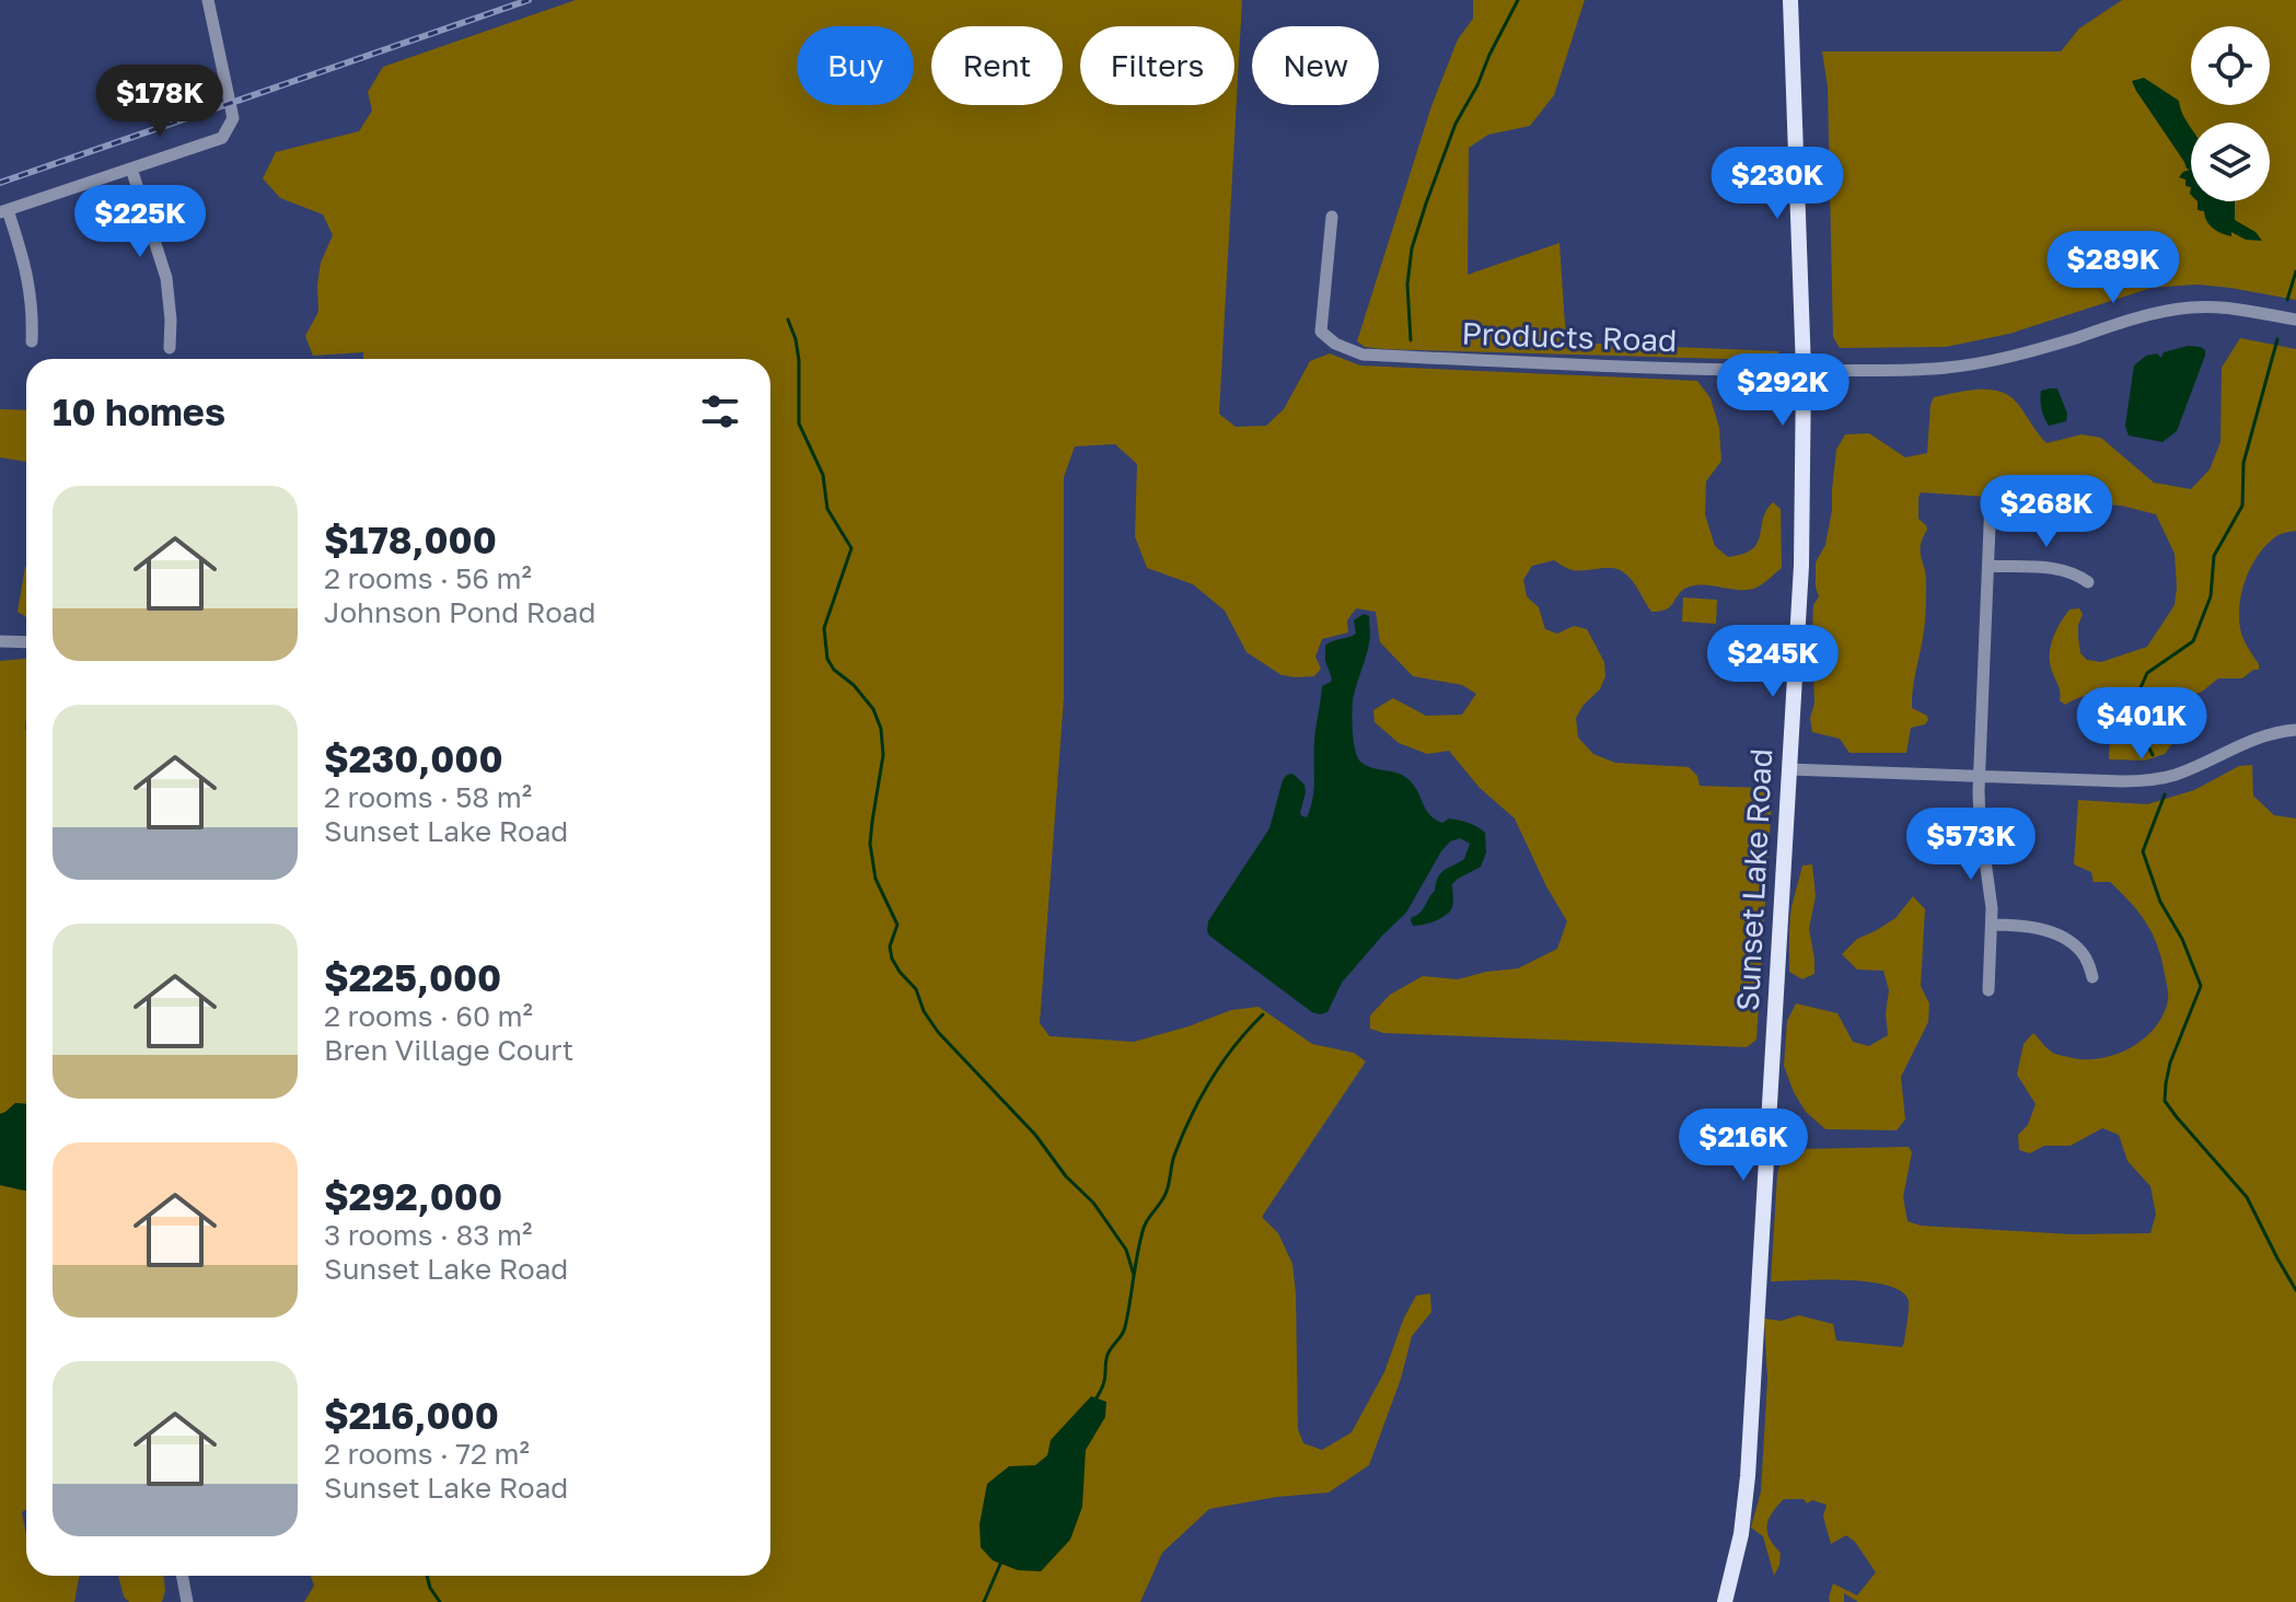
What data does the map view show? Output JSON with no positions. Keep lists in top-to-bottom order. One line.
{"streets":{"main road":["Sunset Lake Road"],"street":["Products Road"]},"crossings":[["Products Road","Sunset Lake Road"]],"page":{"chip":["Buy","Rent","Filters","New"],"price":["$178K","$230K","$225K","$289K","$292K","$268K","$245K","$401K","$573K","$216K"],"heading":"10 homes","list":[{"name":"$178,000","note":"2 rooms · 56 m² · Johnson Pond Road"},{"name":"$230,000","note":"2 rooms · 58 m² · Sunset Lake Road"},{"name":"$225,000","note":"2 rooms · 60 m² · Bren Village Court"},{"name":"$292,000","note":"3 rooms · 83 m² · Sunset Lake Road"},{"name":"$216,000","note":"2 rooms · 72 m² · Sunset Lake Road"}]}}
